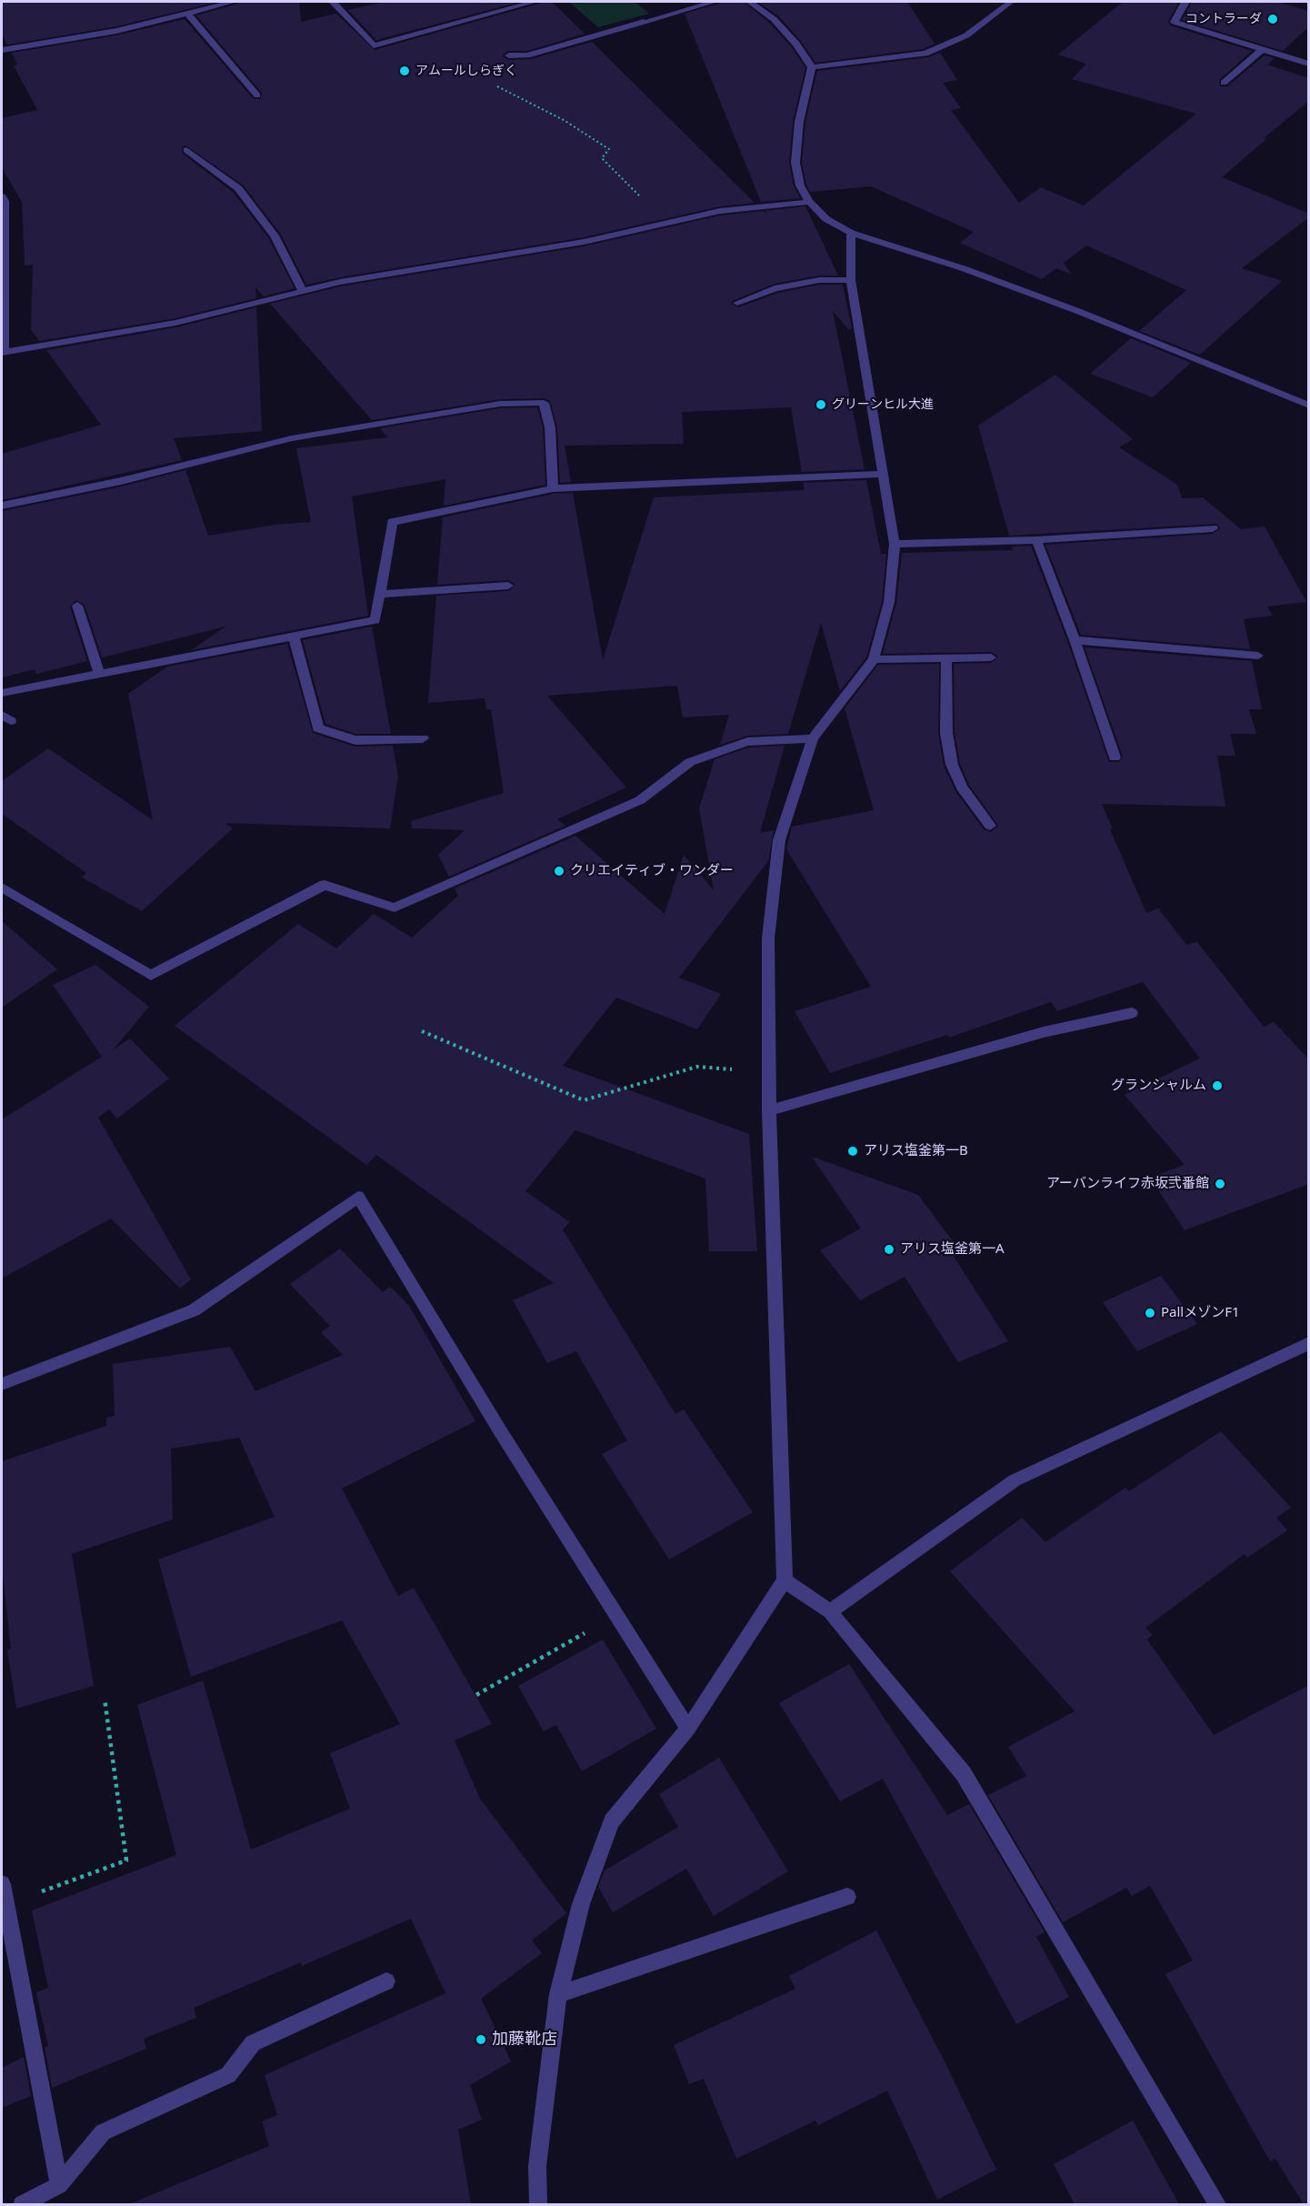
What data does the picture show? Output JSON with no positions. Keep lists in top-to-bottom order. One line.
{"places":["コントラーダ","アムールしらぎく","グリーンヒル大進","クリエイティブ・ワンダー","グランシャルム","アリス塩釜第一B","アーバンライフ赤坂弐番館","アリス塩釜第一A","PallメゾンF1","加藤靴店"]}
